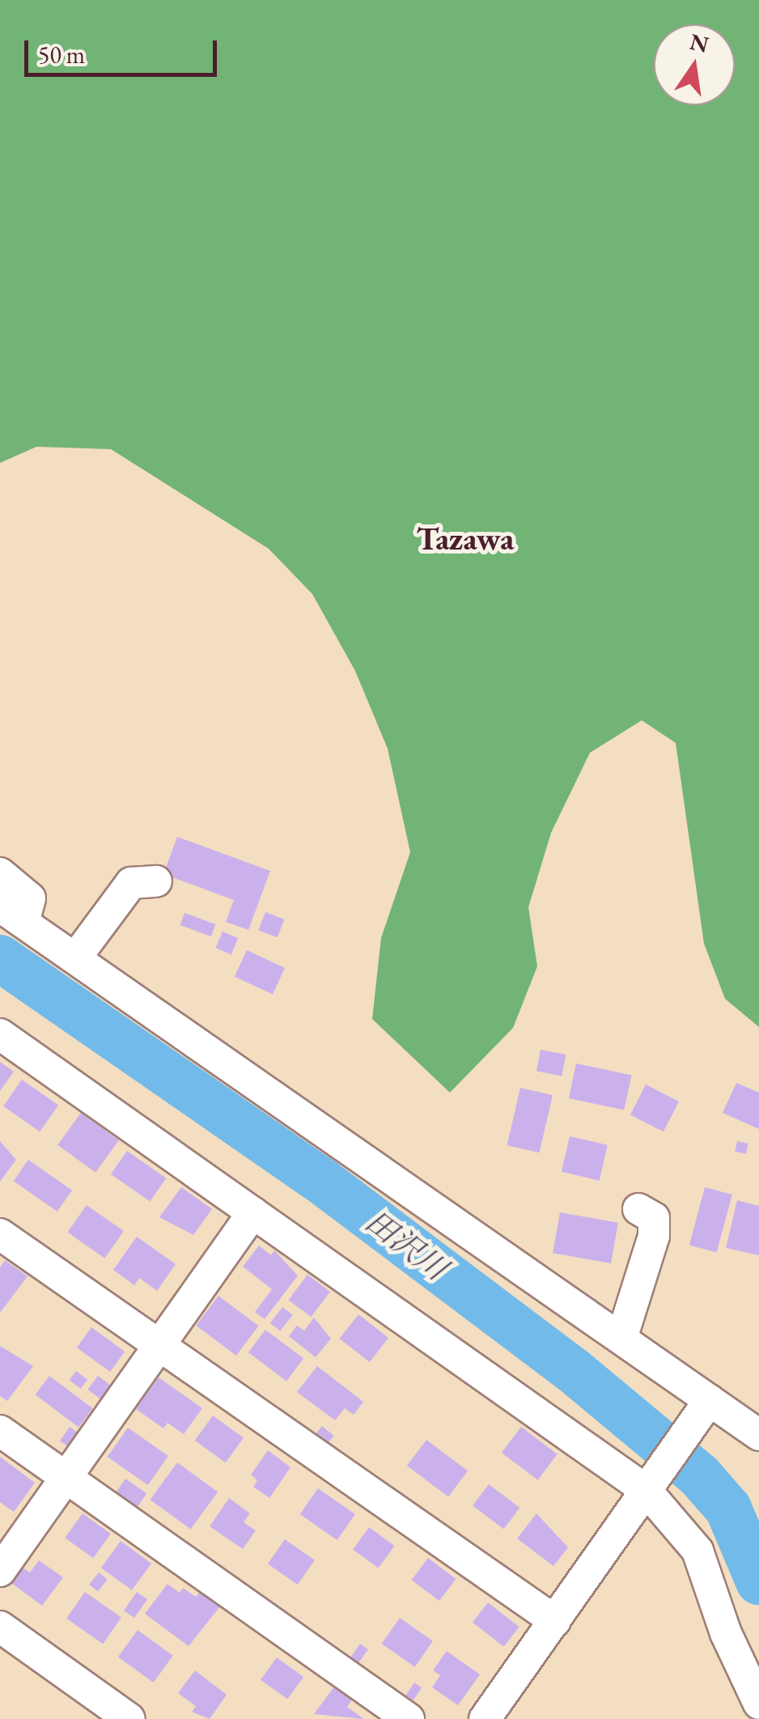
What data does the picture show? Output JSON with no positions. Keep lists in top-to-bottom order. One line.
{"districts":["Tazawa"],"water":["田沢川"],"scale_bar":"50 m","north":"top"}
